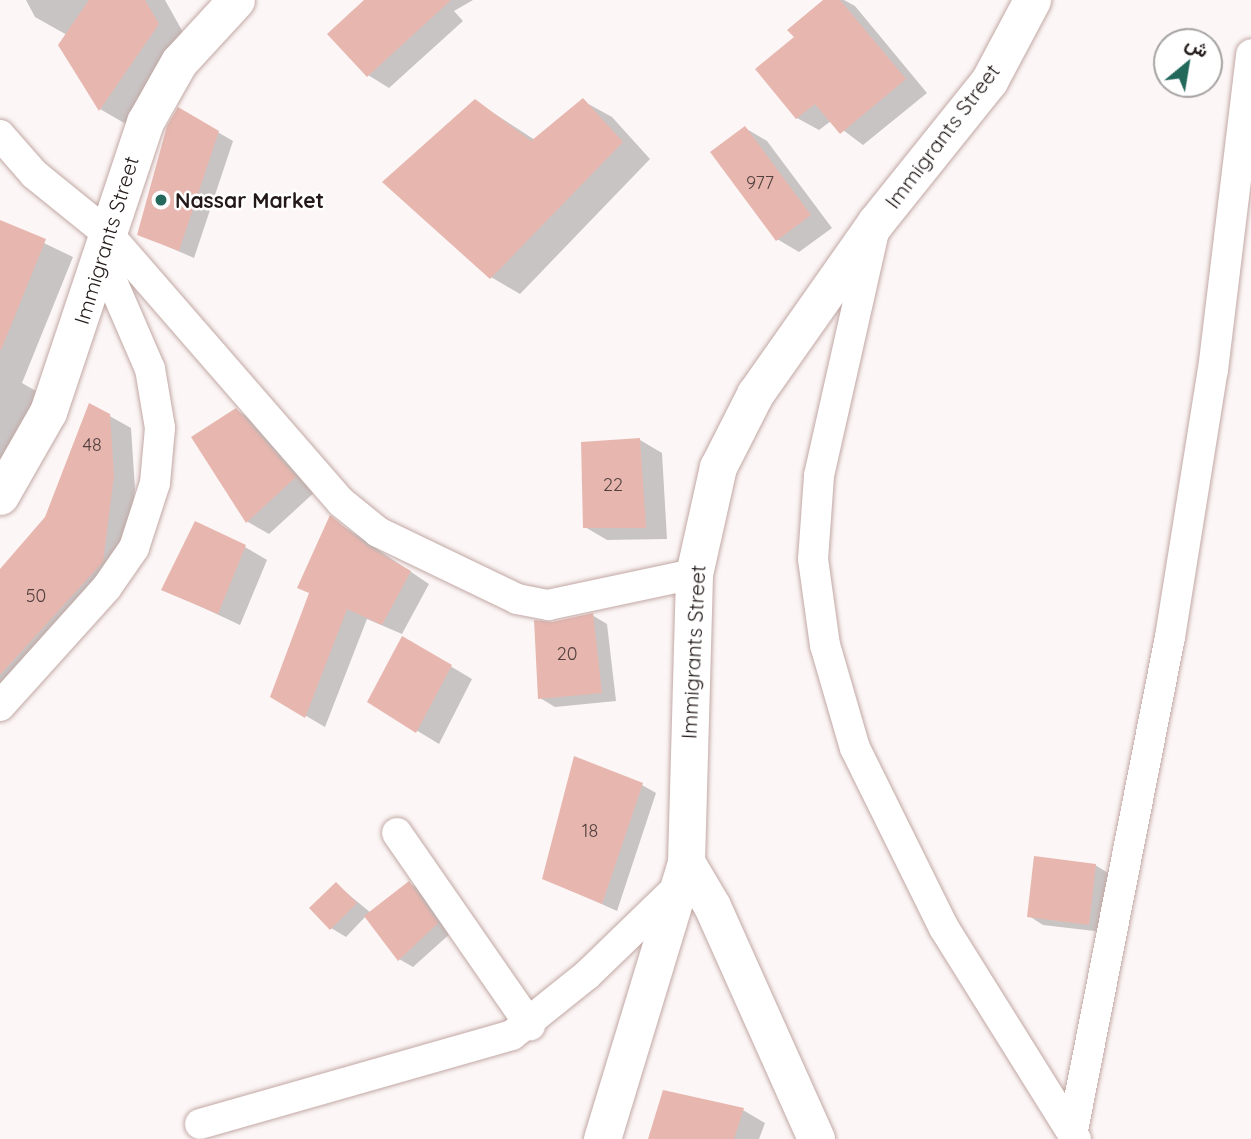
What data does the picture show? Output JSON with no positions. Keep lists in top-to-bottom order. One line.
{"streets":{"street":["Immigrants Street"]},"places":["Nassar Market"],"house_numbers":["977","48","22","50","20","18"],"north":"top right"}
